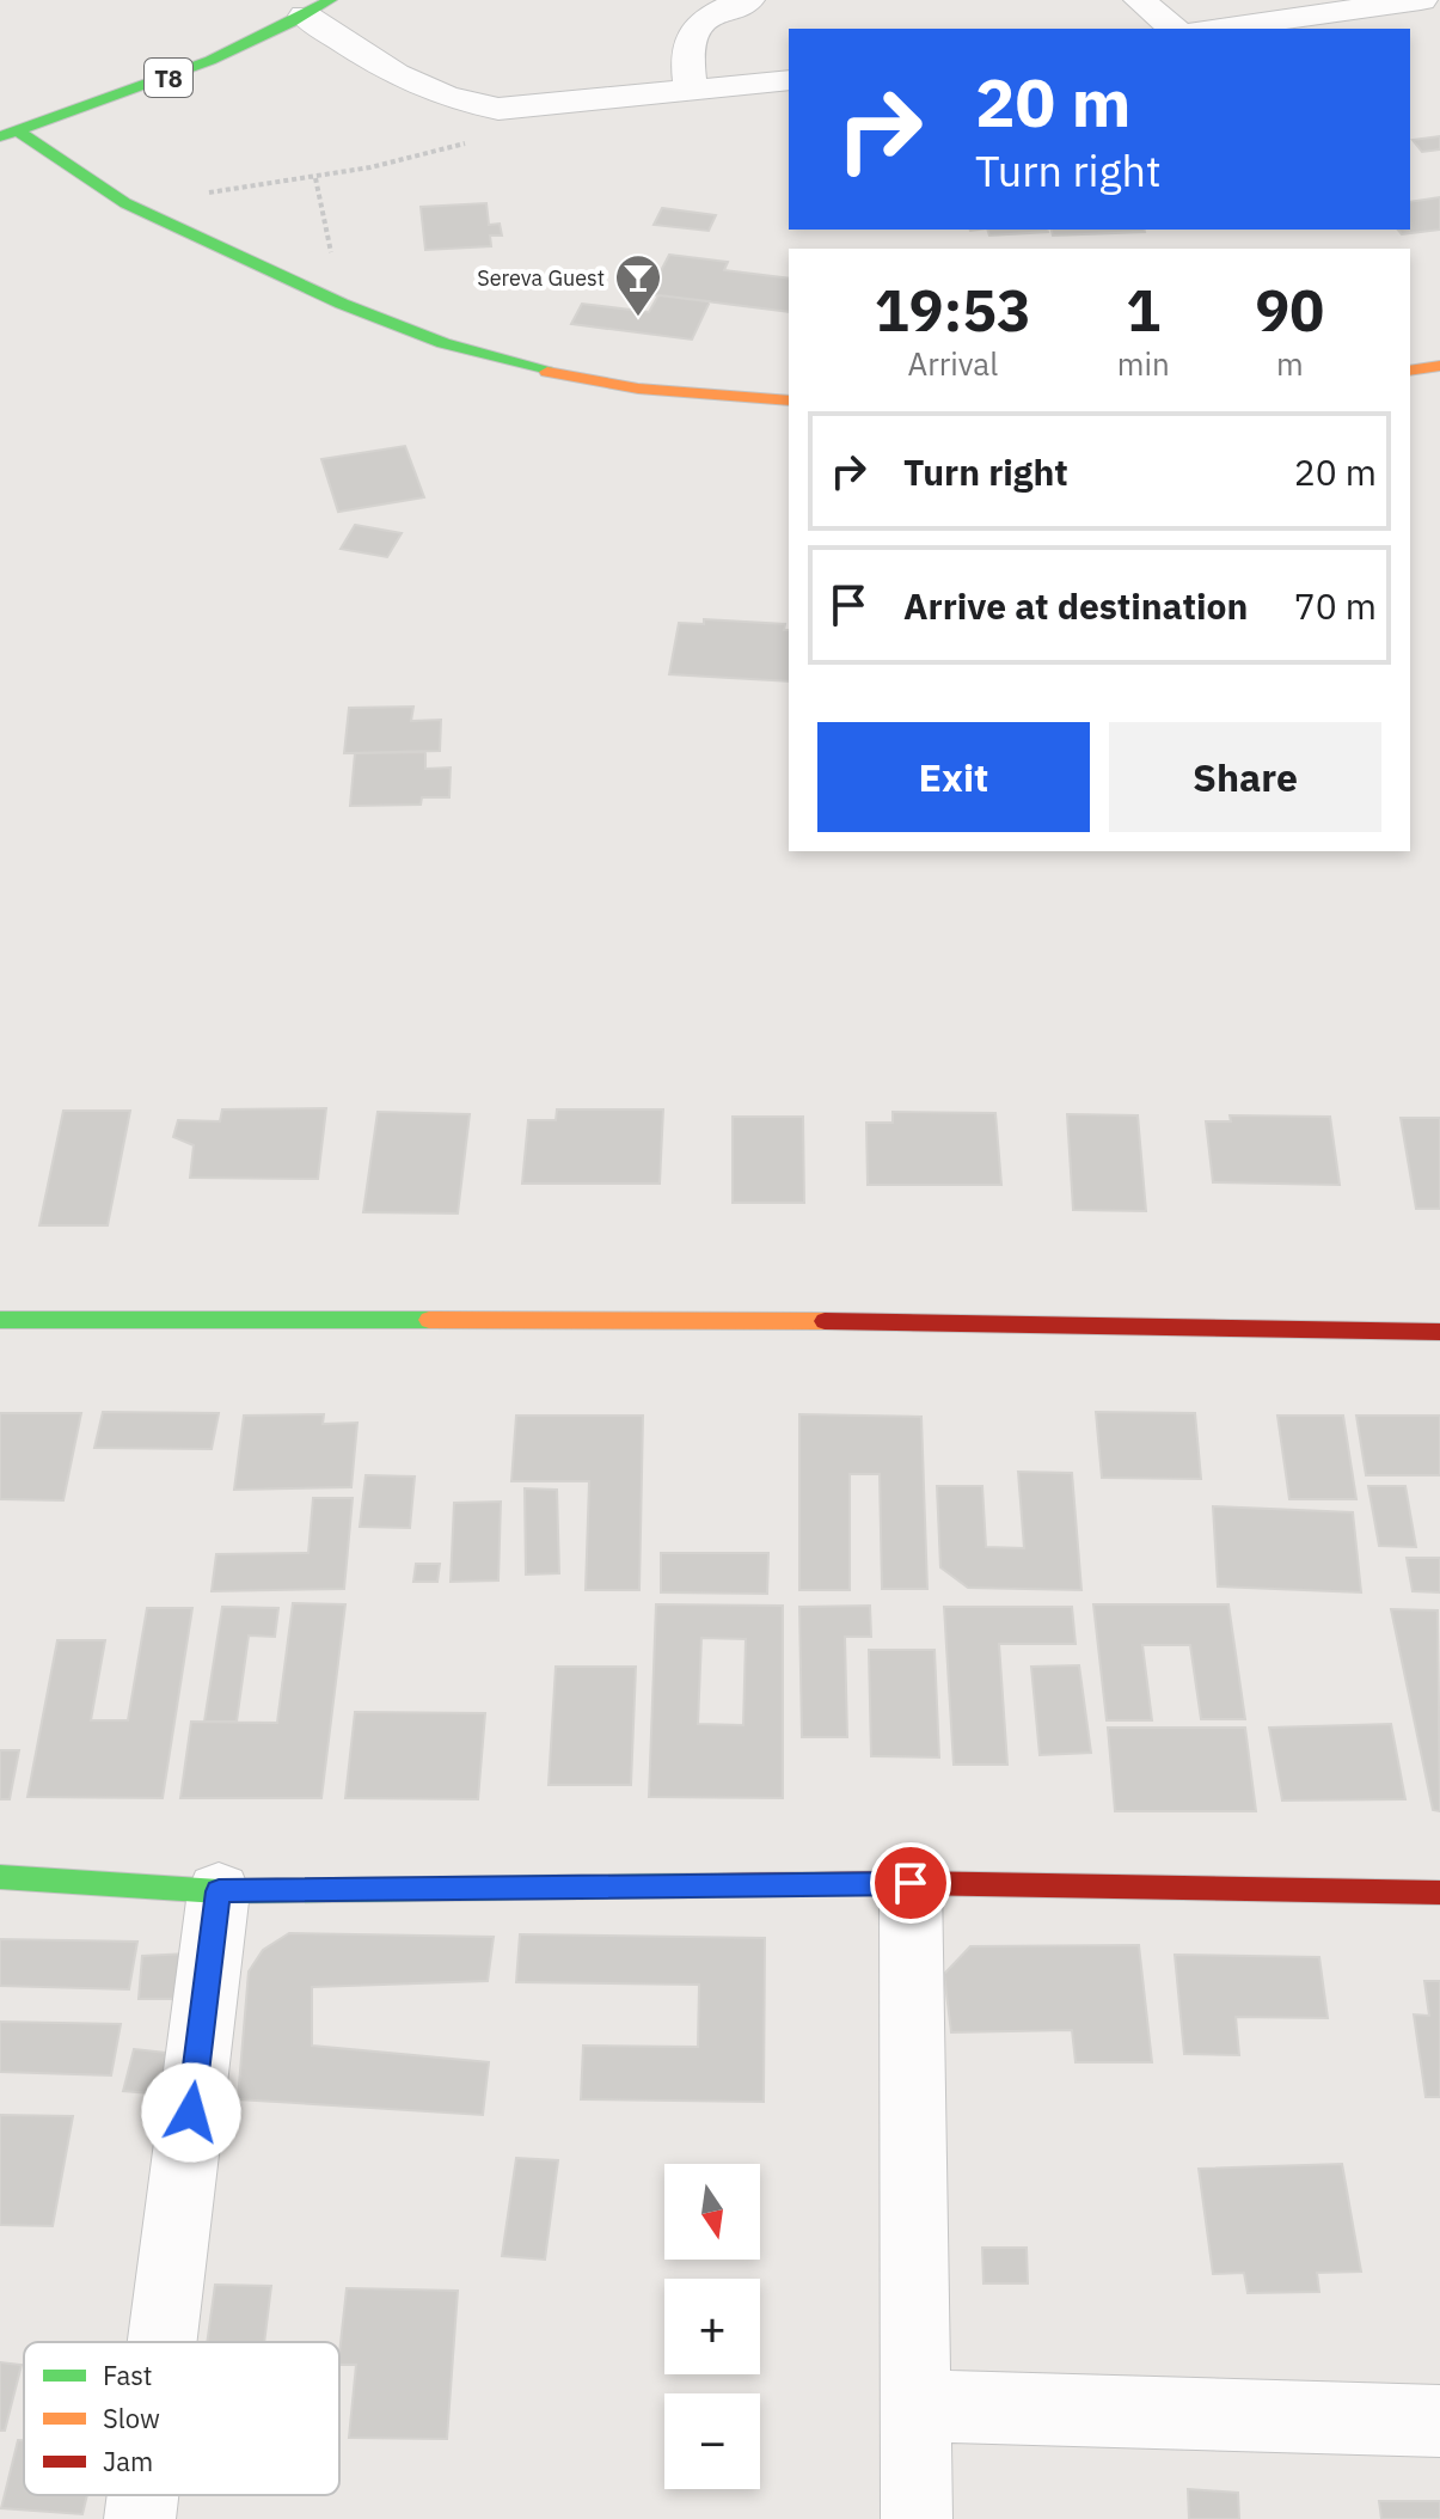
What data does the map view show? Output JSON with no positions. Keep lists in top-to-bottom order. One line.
{"streets":{"main road":["T8"]},"places":{"bar":["Sereva Guest"]},"legend":["Fast","Slow","Jam"],"north":"bottom","page":{"turn":["20 m","Turn right"],"eta":["19:53","Arrival","1","min","90","m"],"list":[{"name":"Turn right","value":"20 m"},{"name":"Arrive at destination","value":"70 m"}],"buttons":["Exit","Share"],"map_buttons":["+","−"]}}
